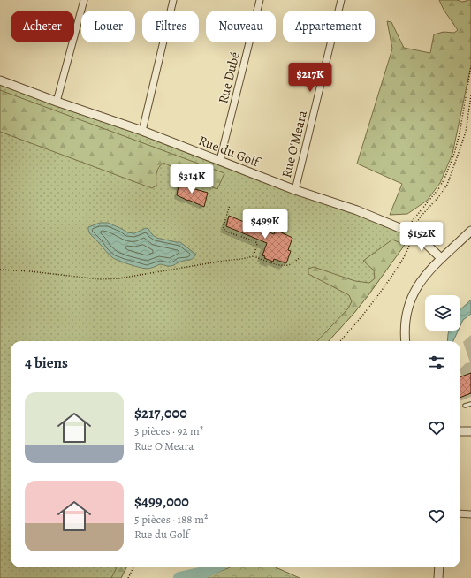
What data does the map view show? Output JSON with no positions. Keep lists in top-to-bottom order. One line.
{"streets":{"street":["Rue Dubé","Rue O'Meara","Rue du Golf"]},"crossings":[["Rue Dubé","Rue du Golf"],["Rue O'Meara","Rue du Golf"]],"page":{"chip":["Acheter","Louer","Filtres","Nouveau","Appartement"],"price":["$217K","$314K","$499K","$152K"],"heading":"4 biens","list":[{"name":"$217,000","note":"3 pièces · 92 m² · Rue O'Meara"},{"name":"$499,000","note":"5 pièces · 188 m² · Rue du Golf"}]}}
